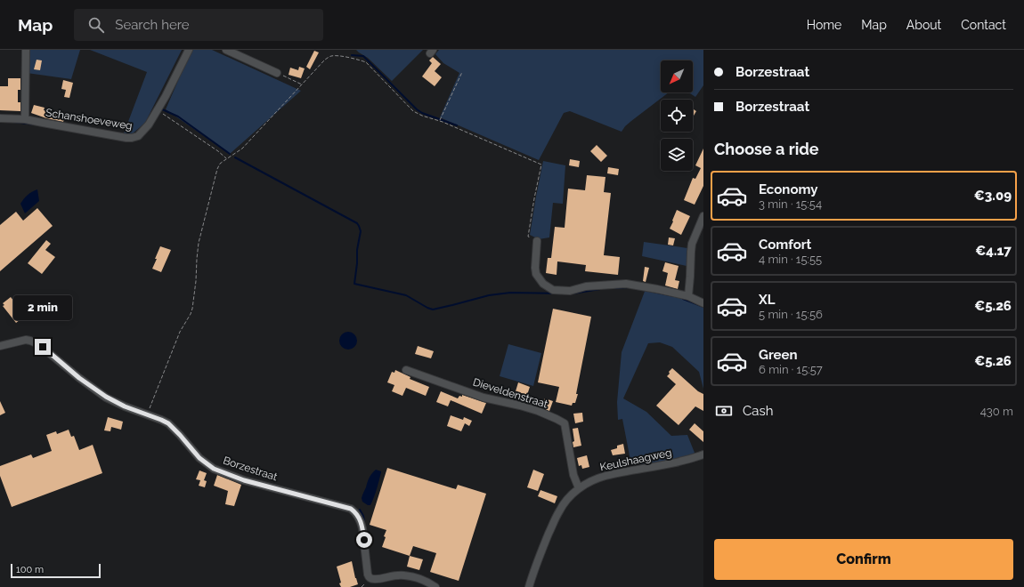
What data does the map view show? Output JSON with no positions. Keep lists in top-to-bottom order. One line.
{"streets":{"street":["Schanshoeveweg","Dieveldenstraat","Keulshaagweg","Borzestraat"]},"crossings":[["Dieveldenstraat","Keulshaagweg"]],"scale_bar":"100 m","north":"bottom left","page":{"header":"Map","search":"Search here","nav":["Home","Map","About","Contact"],"banner":["Borzestraat","Borzestraat"],"heading":"Choose a ride","list":[{"name":"Economy","note":"3 min · 15:54","value":"€3.09"},{"name":"Comfort","note":"4 min · 15:55","value":"€4.17"},{"name":"XL","note":"5 min · 15:56","value":"€5.26"},{"name":"Green","note":"6 min · 15:57","value":"€5.26"}],"bubble":"2 min","pay":["Cash","430 m"],"buttons":"Confirm","scale":"100 m"}}
